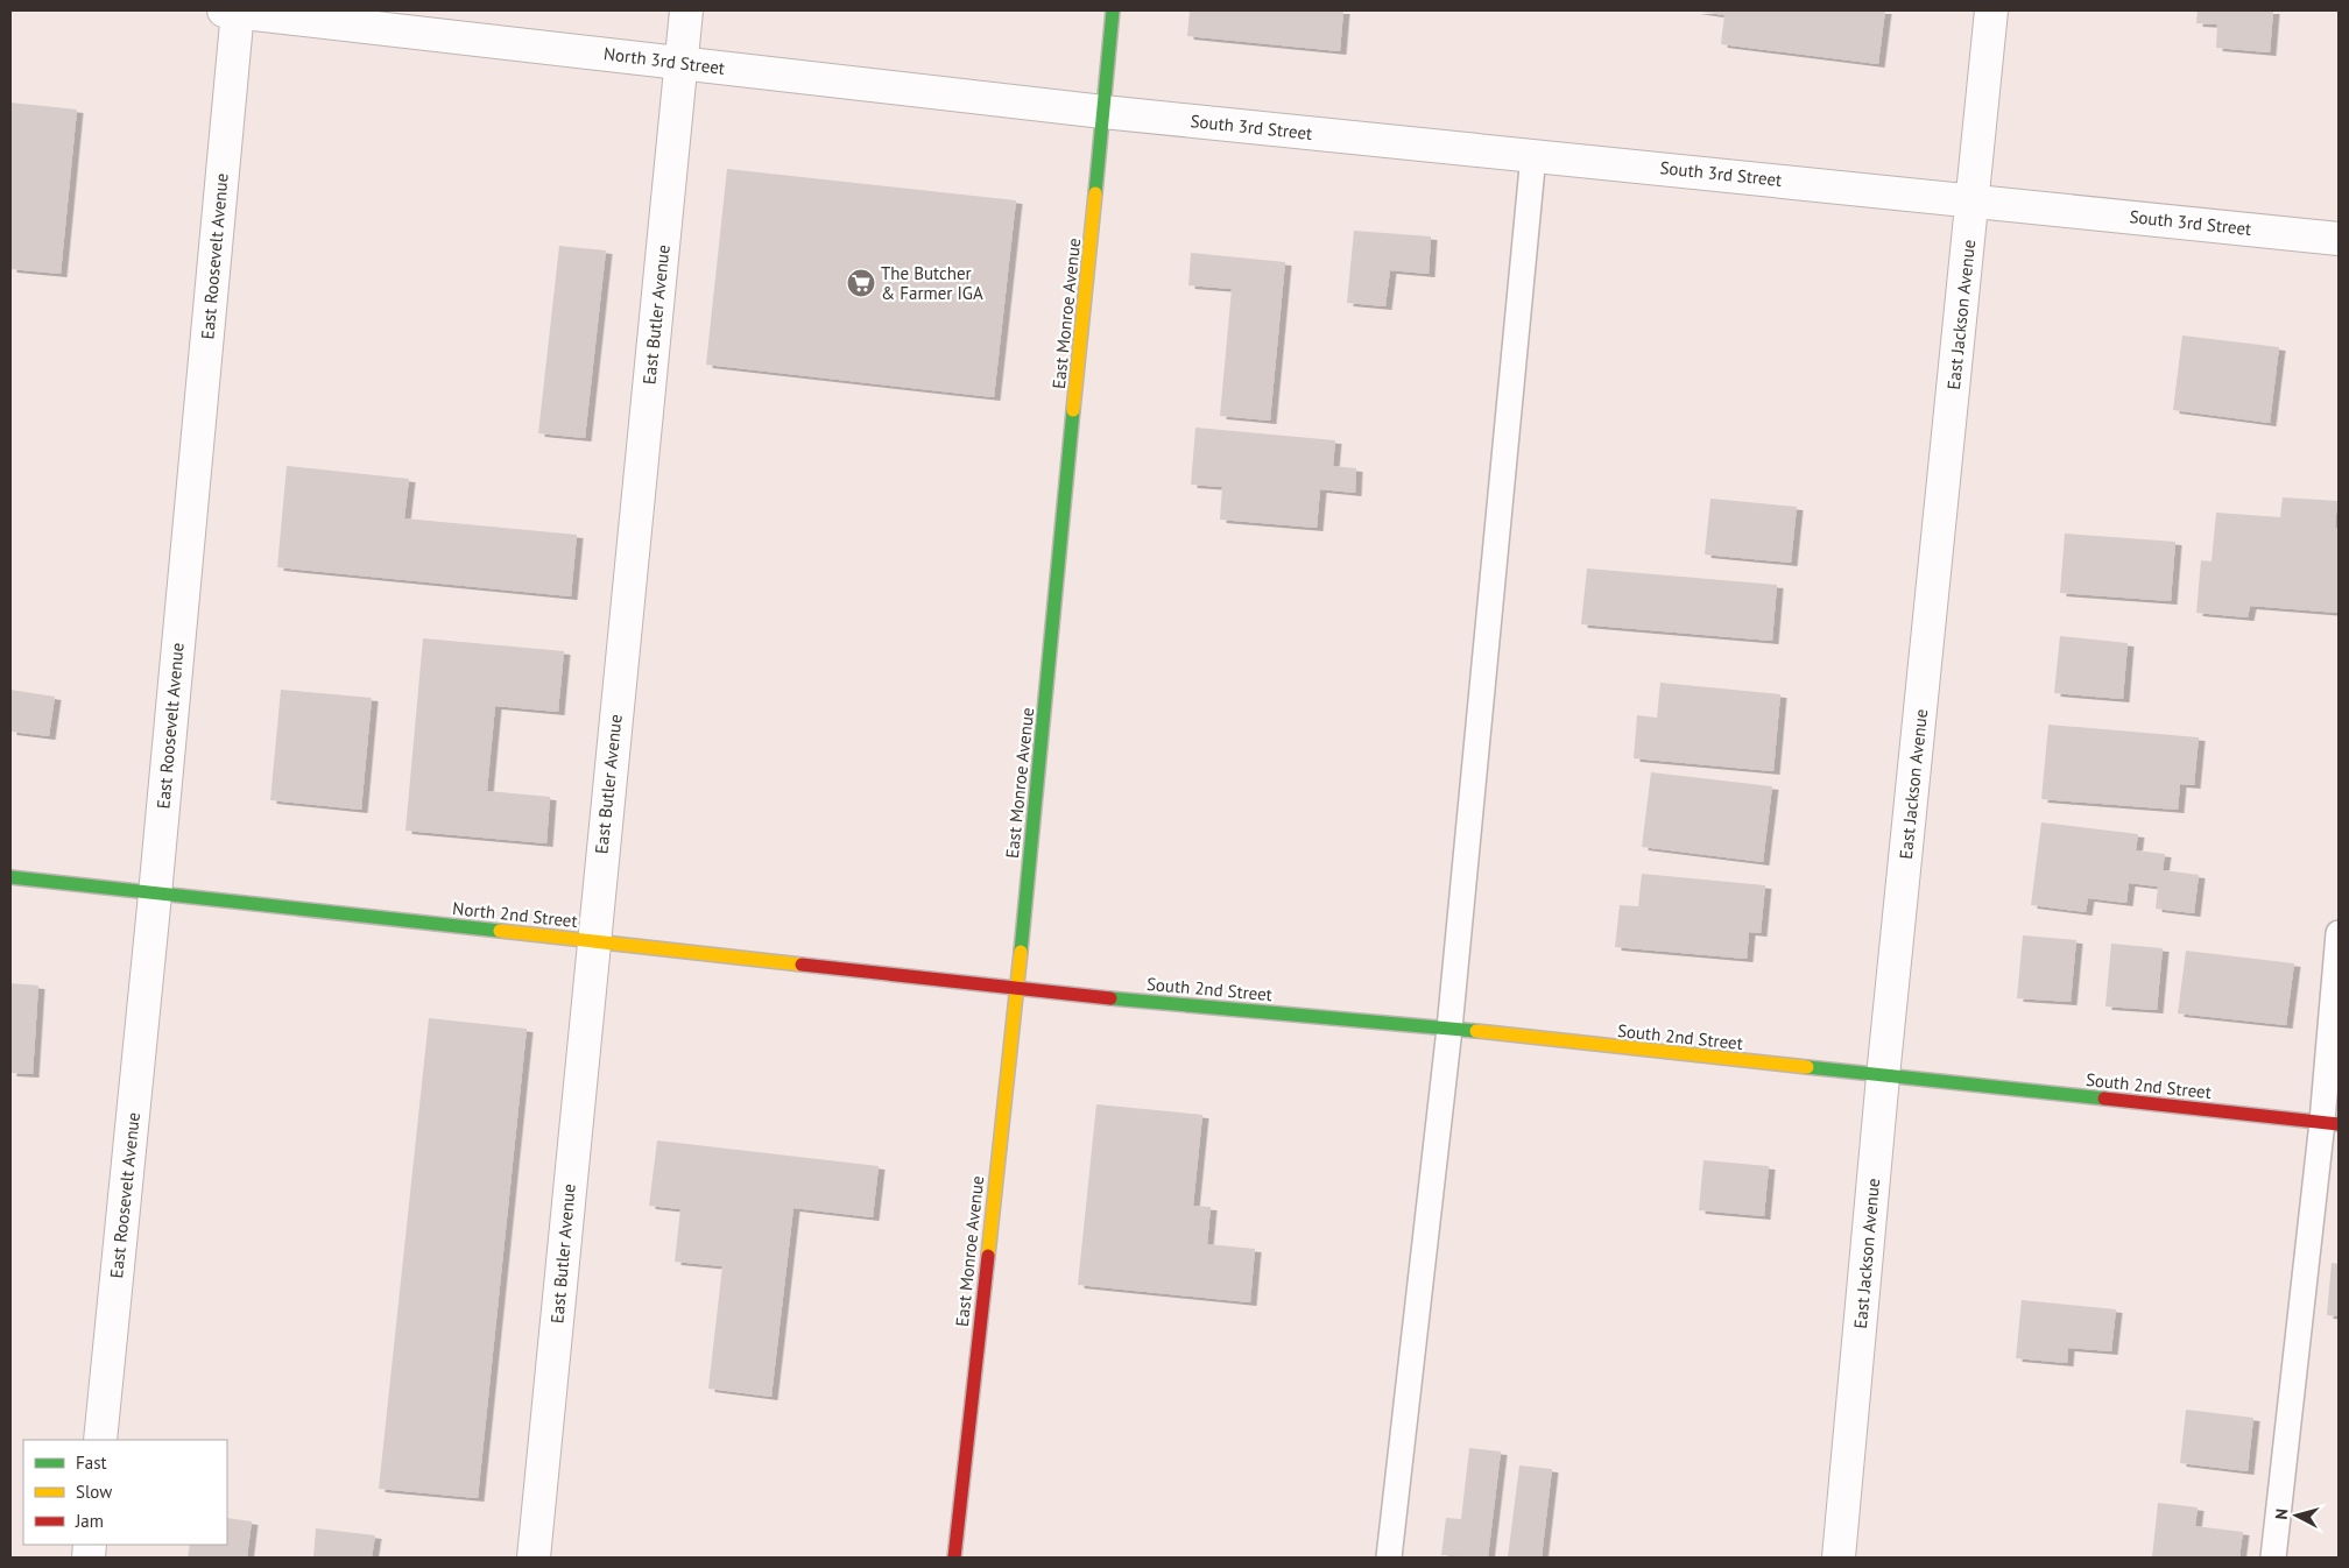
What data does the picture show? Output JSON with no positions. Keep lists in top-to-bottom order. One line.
{"streets":{"street":["North 3rd Street","South 3rd Street","East Roosevelt Avenue","East Monroe Avenue","East Butler Avenue","East Jackson Avenue","North 2nd Street","South 2nd Street"]},"crossings":[["North 3rd Street","South 3rd Street"],["North 3rd Street","East Roosevelt Avenue"],["North 3rd Street","East Monroe Avenue"],["North 3rd Street","East Butler Avenue"],["South 3rd Street","East Monroe Avenue"],["South 3rd Street","East Jackson Avenue"],["East Roosevelt Avenue","North 2nd Street"],["East Monroe Avenue","North 2nd Street"],["East Monroe Avenue","South 2nd Street"],["East Butler Avenue","North 2nd Street"],["East Jackson Avenue","South 2nd Street"],["North 2nd Street","South 2nd Street"]],"places":{"supermarket":["The Butcher & Farmer IGA"]},"legend":["Fast","Slow","Jam"],"north":"left"}
